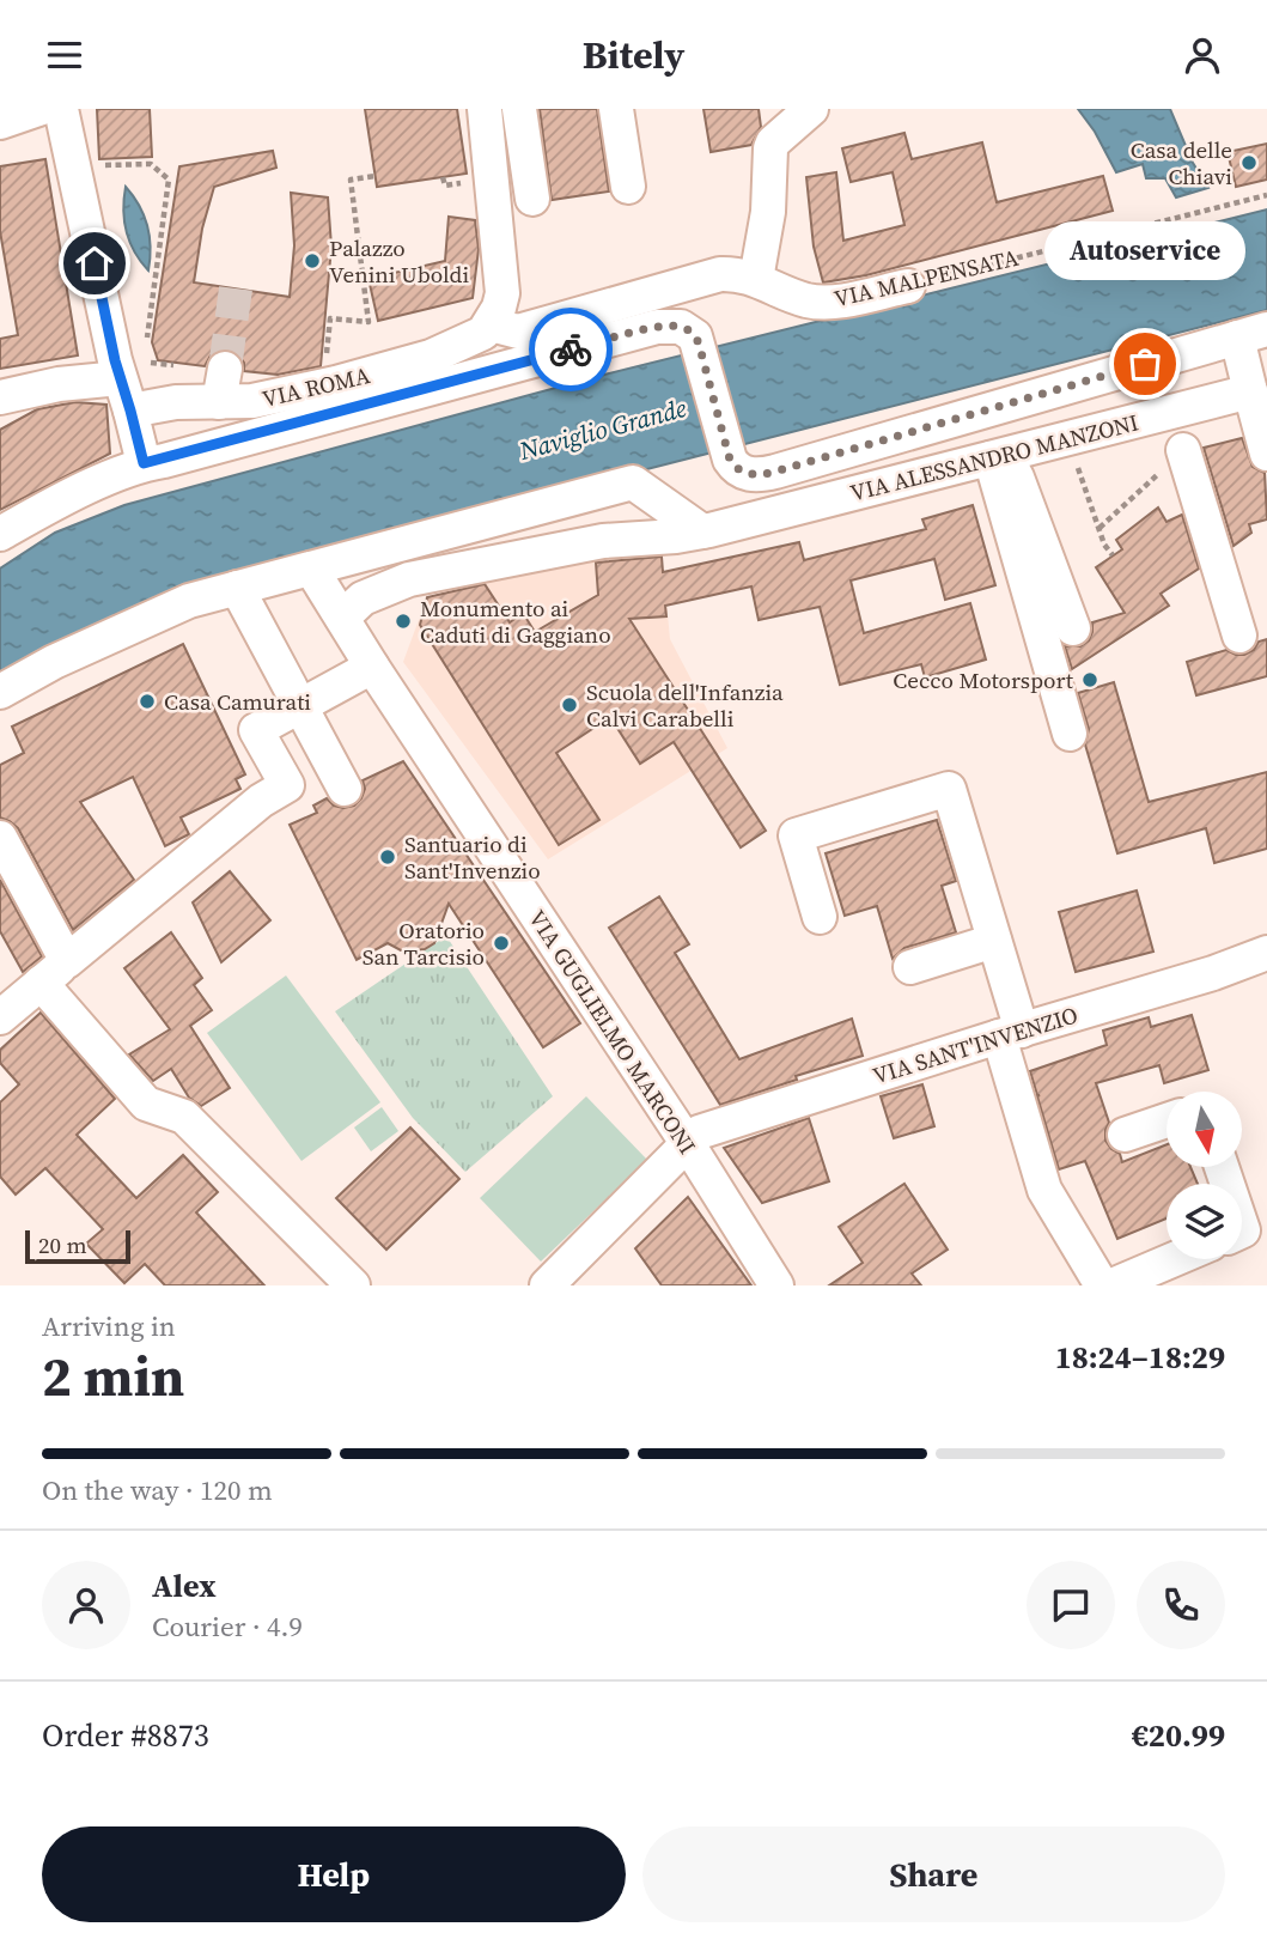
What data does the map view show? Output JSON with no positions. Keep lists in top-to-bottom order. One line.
{"streets":{"street":["VIA MALPENSATA","VIA ROMA","VIA ALESSANDRO MANZONI","VIA GUGLIELMO MARCONI","VIA SANT'INVENZIO"]},"crossings":[["VIA MALPENSATA","VIA ROMA"],["VIA ALESSANDRO MANZONI","VIA GUGLIELMO MARCONI"],["VIA GUGLIELMO MARCONI","VIA SANT'INVENZIO"]],"water":["Naviglio Grande"],"places":["Casa delle Chiavi","Palazzo Venini Uboldi","Autoservice","Monumento ai Caduti di Gaggiano","Cecco Motorsport","Casa Camurati","Scuola dell'Infanzia Calvi Carabelli","Santuario di Sant'Invenzio","Oratorio San Tarcisio"],"scale_bar":"20 m","north":"bottom","page":{"header":"Bitely","bubble":"Autoservice","scale":"20 m","heading":["2 min","Arriving in","18:24–18:29"],"panel":["Alex","Courier · 4.9","Order #8873","€20.99"],"bar":"On the way · 120 m","buttons":["Help","Share"]}}
